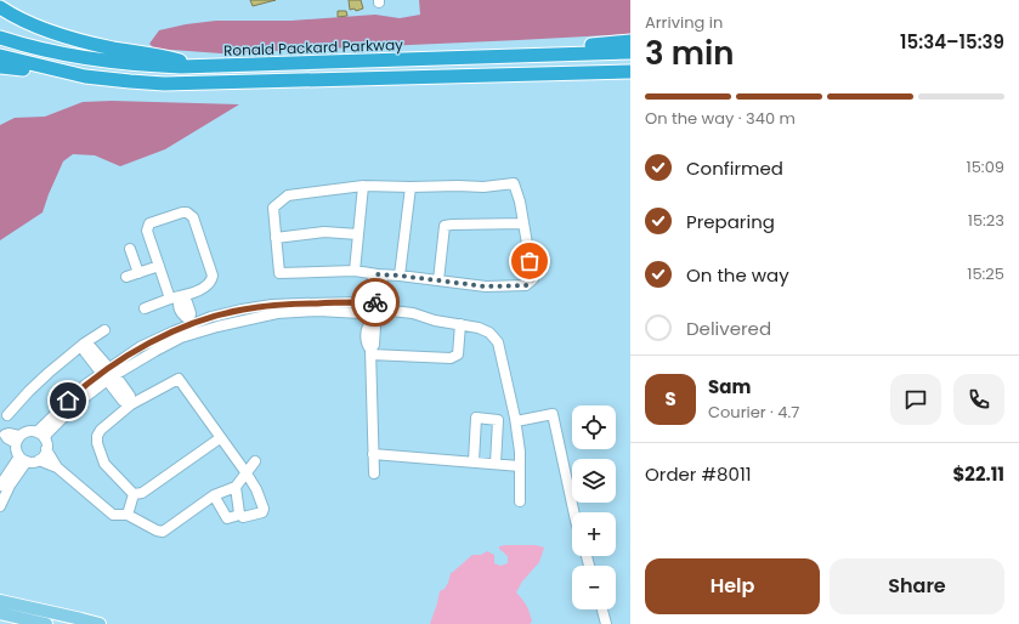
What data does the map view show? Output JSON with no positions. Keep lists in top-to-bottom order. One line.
{"streets":{"highway":["Ronald Packard Parkway"]},"page":{"heading":["3 min","Arriving in","15:34–15:39"],"panel":["Sam","Courier · 4.7","Order #8011","$22.11"],"bar":"On the way · 340 m","list":[["Confirmed","15:09"],["Preparing","15:23"],["On the way","15:25"],"Delivered"],"round":"S","map_buttons":["+","−"],"buttons":["Help","Share"]}}
